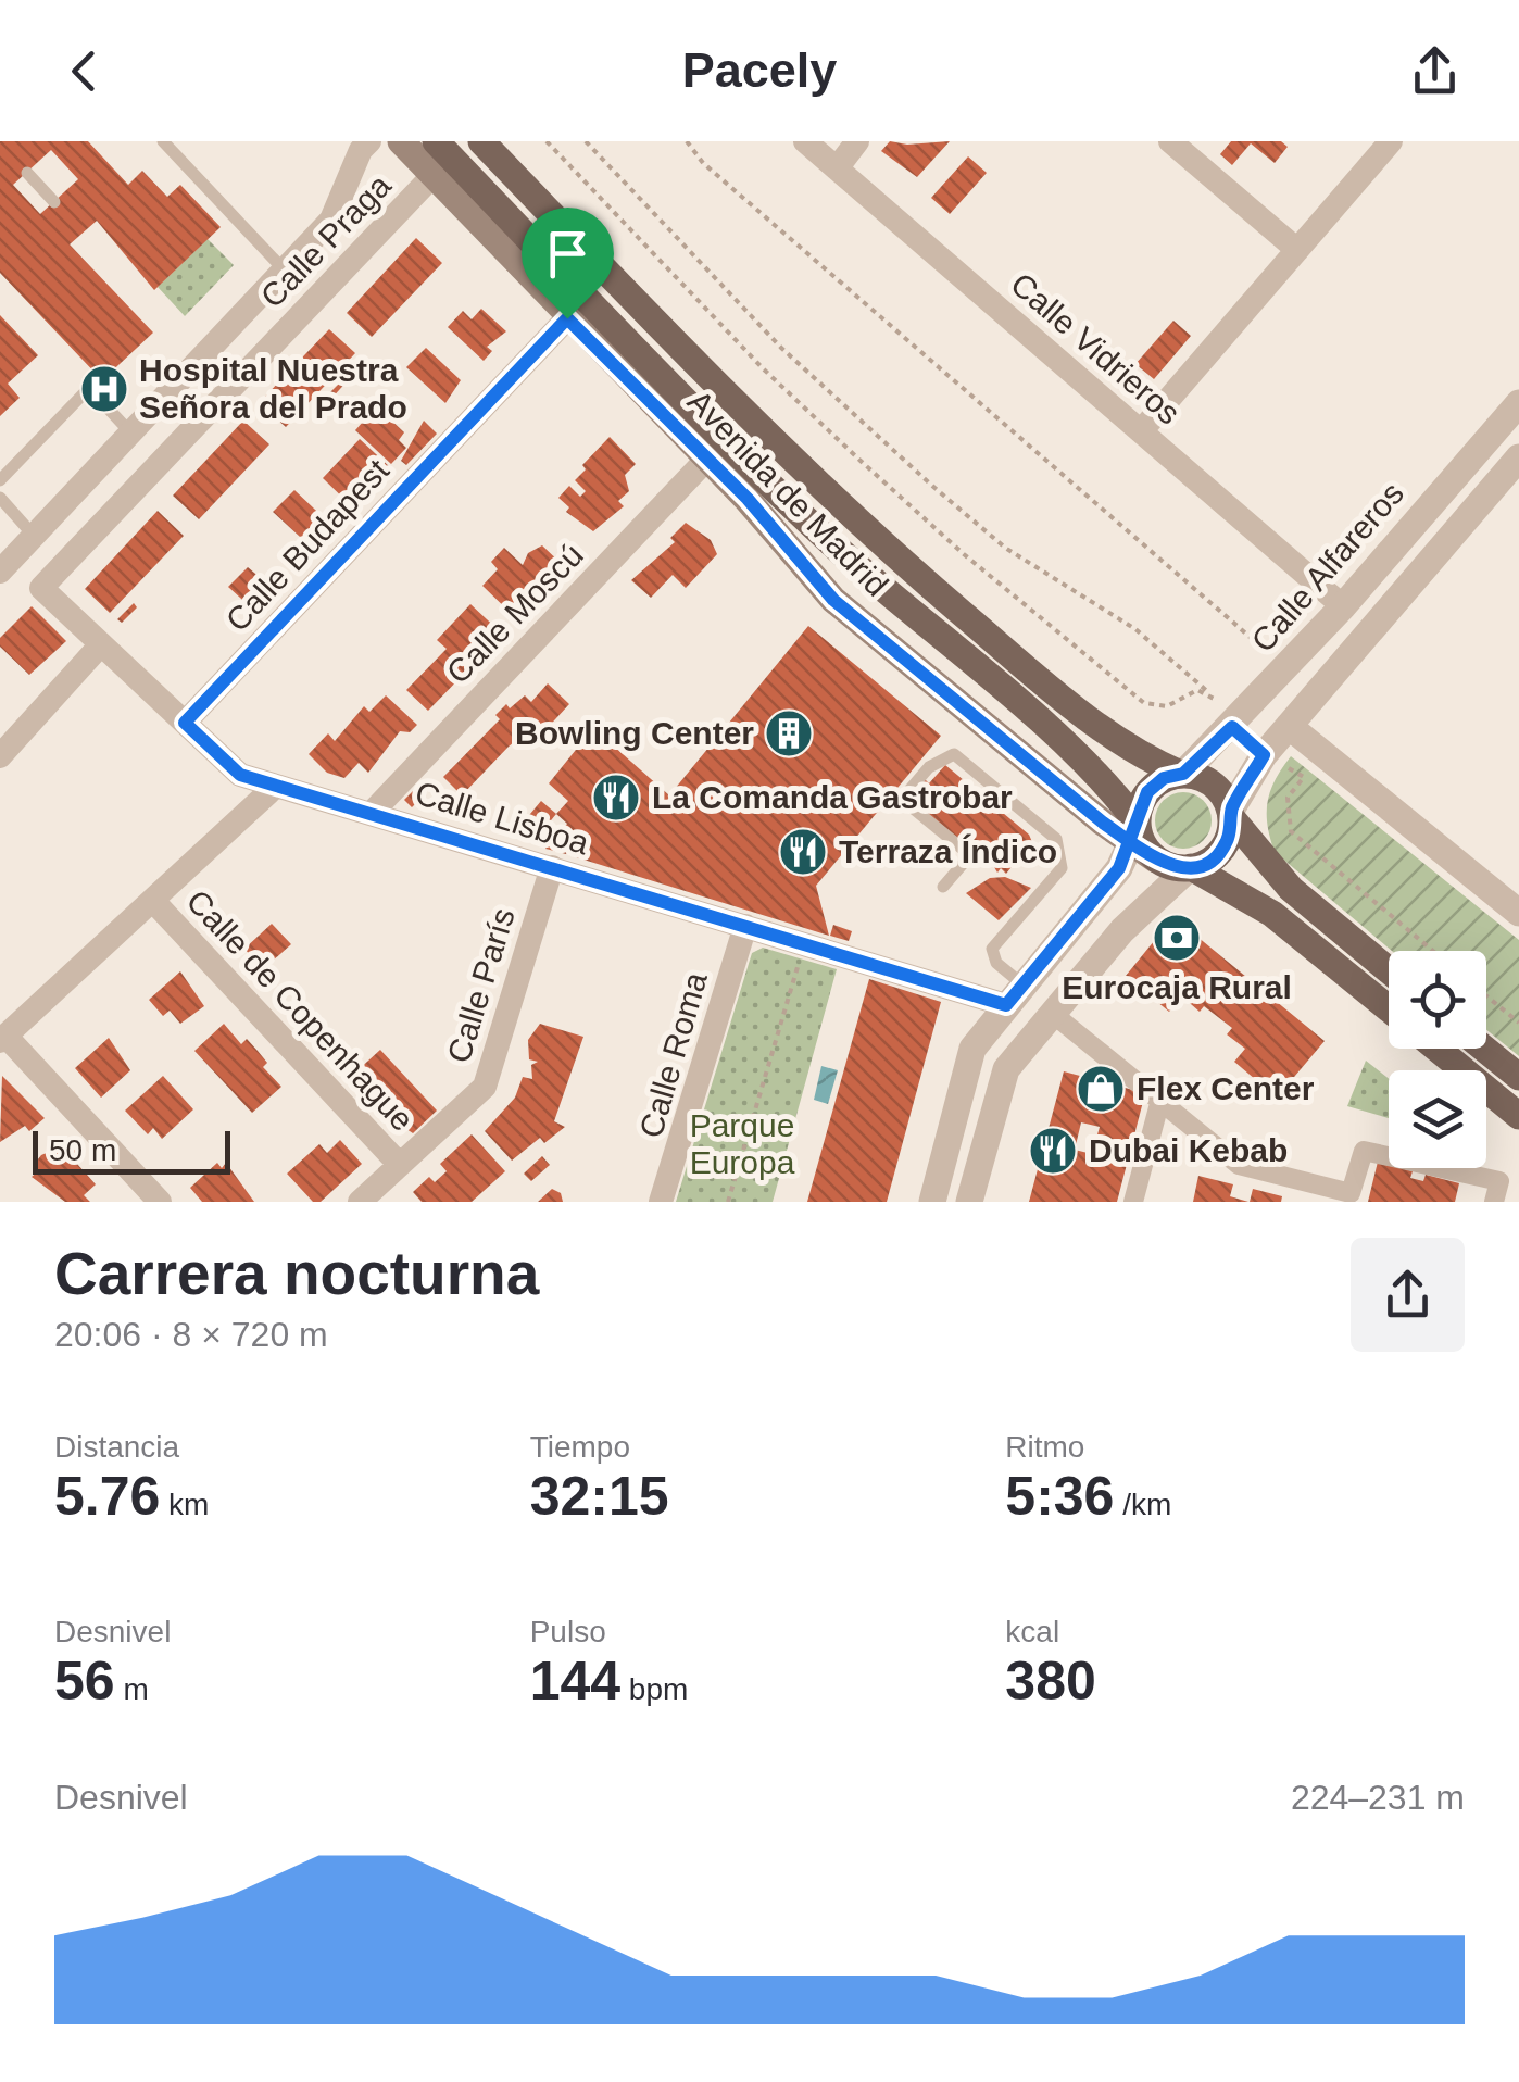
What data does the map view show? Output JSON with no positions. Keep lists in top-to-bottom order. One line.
{"streets":{"main road":["Avenida de Madrid"],"street":["Calle Praga","Calle Vidrieros","Calle Budapest","Calle Alfareros","Calle Moscú","Calle Lisboa","Calle París","Calle de Copenhague","Calle Roma"]},"crossings":[["Calle Praga","Avenida de Madrid"],["Calle Praga","Calle Lisboa"],["Calle Vidrieros","Calle Alfareros"],["Avenida de Madrid","Calle Budapest"],["Avenida de Madrid","Calle Alfareros"],["Avenida de Madrid","Calle Moscú"],["Calle Budapest","Calle Lisboa"],["Calle Moscú","Calle Lisboa"],["Calle Lisboa","Calle París"],["Calle Lisboa","Calle Roma"],["Calle París","Calle de Copenhague"]],"parks":["Parque Europa"],"places":{"hospital":["Hospital Nuestra Señora del Prado"],"building":["Bowling Center"],"restaurant":["La Comanda Gastrobar","Terraza Índico","Dubai Kebab"],"bank":["Eurocaja Rural"],"shop":["Flex Center"]},"scale_bar":"50 m","page":{"header":"Pacely","scale":"50 m","heading":["Carrera nocturna","20:06 · 8 × 720 m"],"stats":[["Distancia","5.76 km"],["Tiempo","32:15"],["Ritmo","5:36 /km"],["Desnivel","56 m"],["Pulso","144 bpm"],["kcal","380"]],"chart":["Desnivel","224–231 m"]}}
